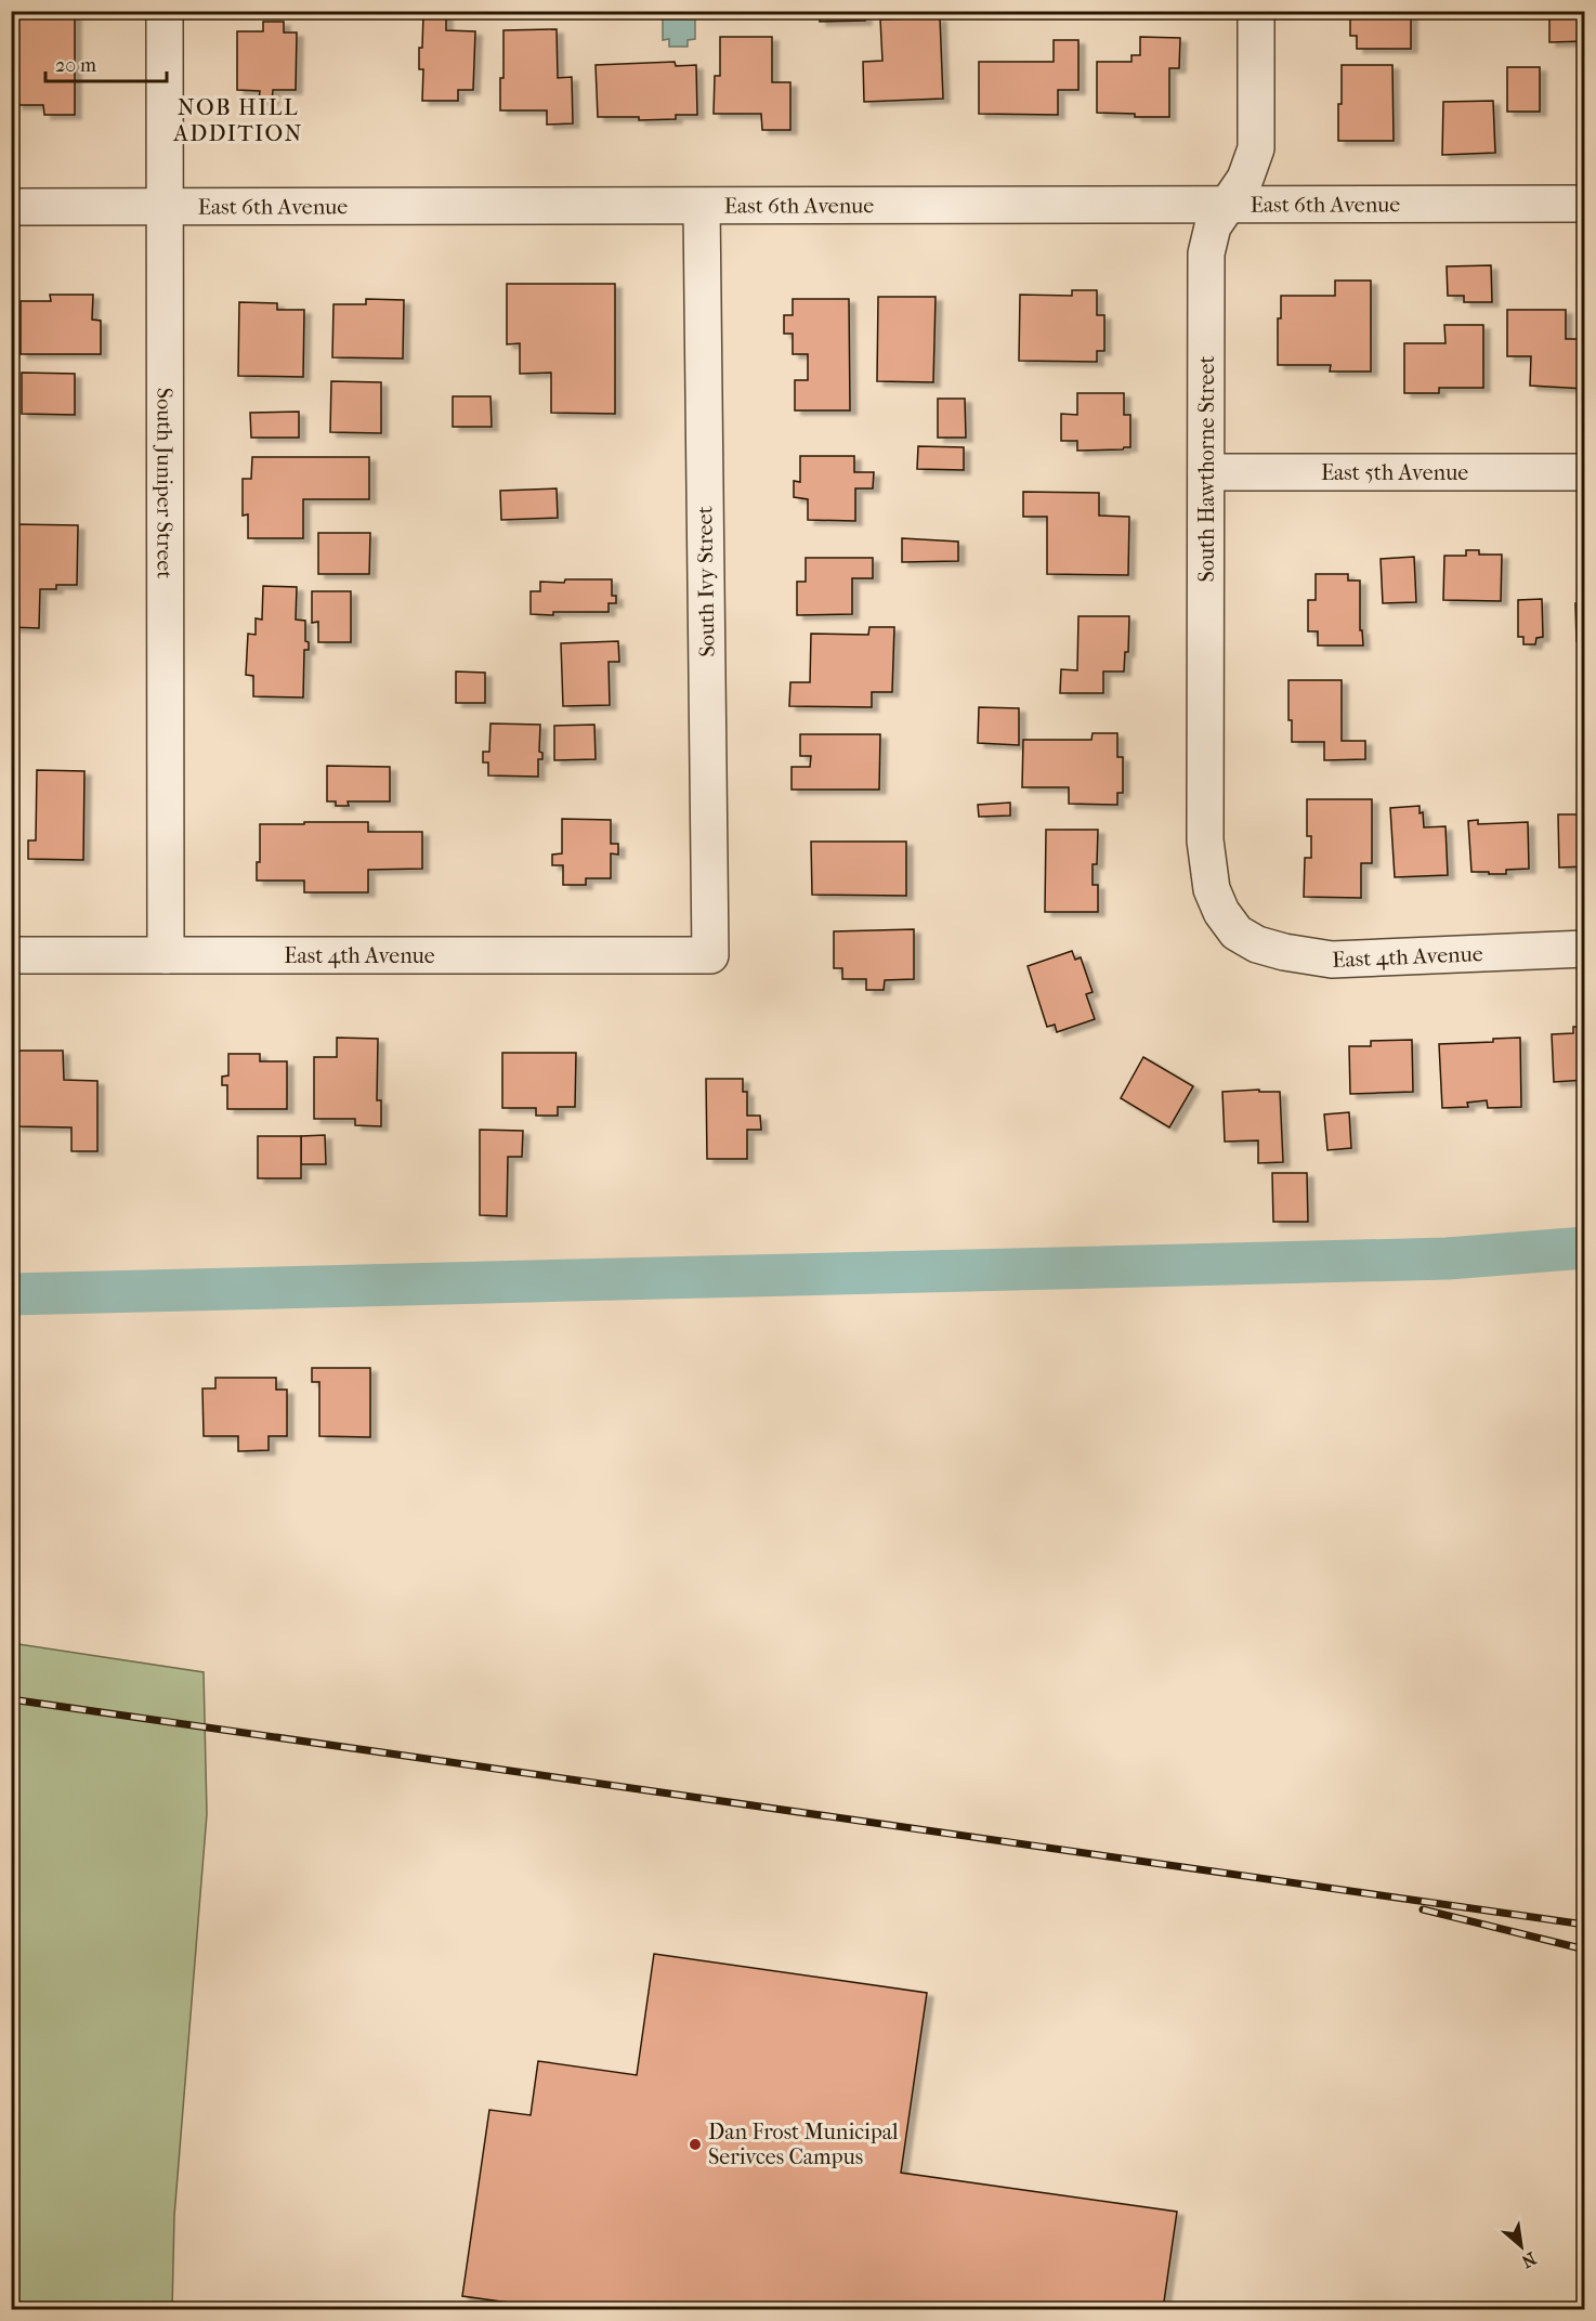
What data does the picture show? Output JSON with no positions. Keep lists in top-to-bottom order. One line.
{"streets":{"street":["East 6th Avenue","South Hawthorne Street","East 5th Avenue","South Juniper Street","South Ivy Street","East 4th Avenue"]},"crossings":[["East 6th Avenue","South Hawthorne Street"],["East 6th Avenue","South Juniper Street"],["East 6th Avenue","South Ivy Street"],["South Hawthorne Street","East 5th Avenue"],["South Hawthorne Street","East 4th Avenue"],["South Juniper Street","East 4th Avenue"],["South Ivy Street","East 4th Avenue"]],"districts":["NOB HILL ADDITION"],"places":["Dan Frost Municipal Serivces Campus"],"scale_bar":"20 m","north":"bottom right"}
